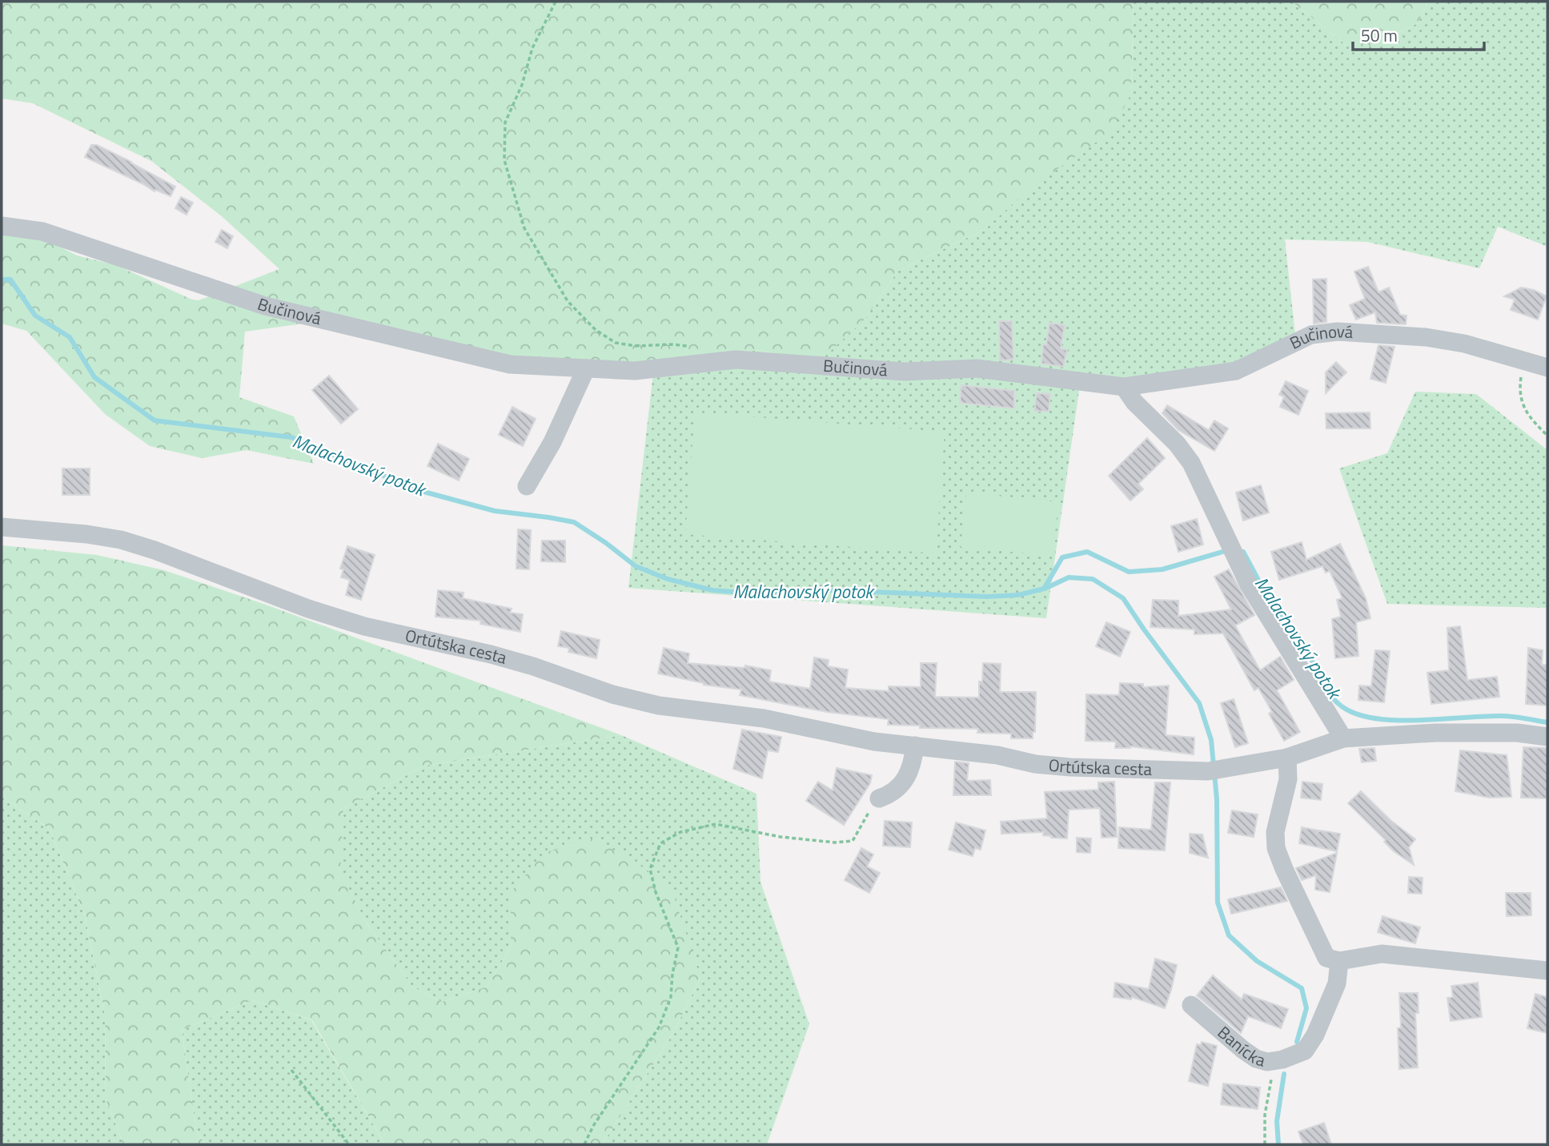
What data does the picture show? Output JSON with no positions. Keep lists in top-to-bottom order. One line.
{"streets":{"street":["Bučinová","Ortútska cesta","Banícka"]},"water":["Malachovský potok"],"scale_bar":"50 m"}
